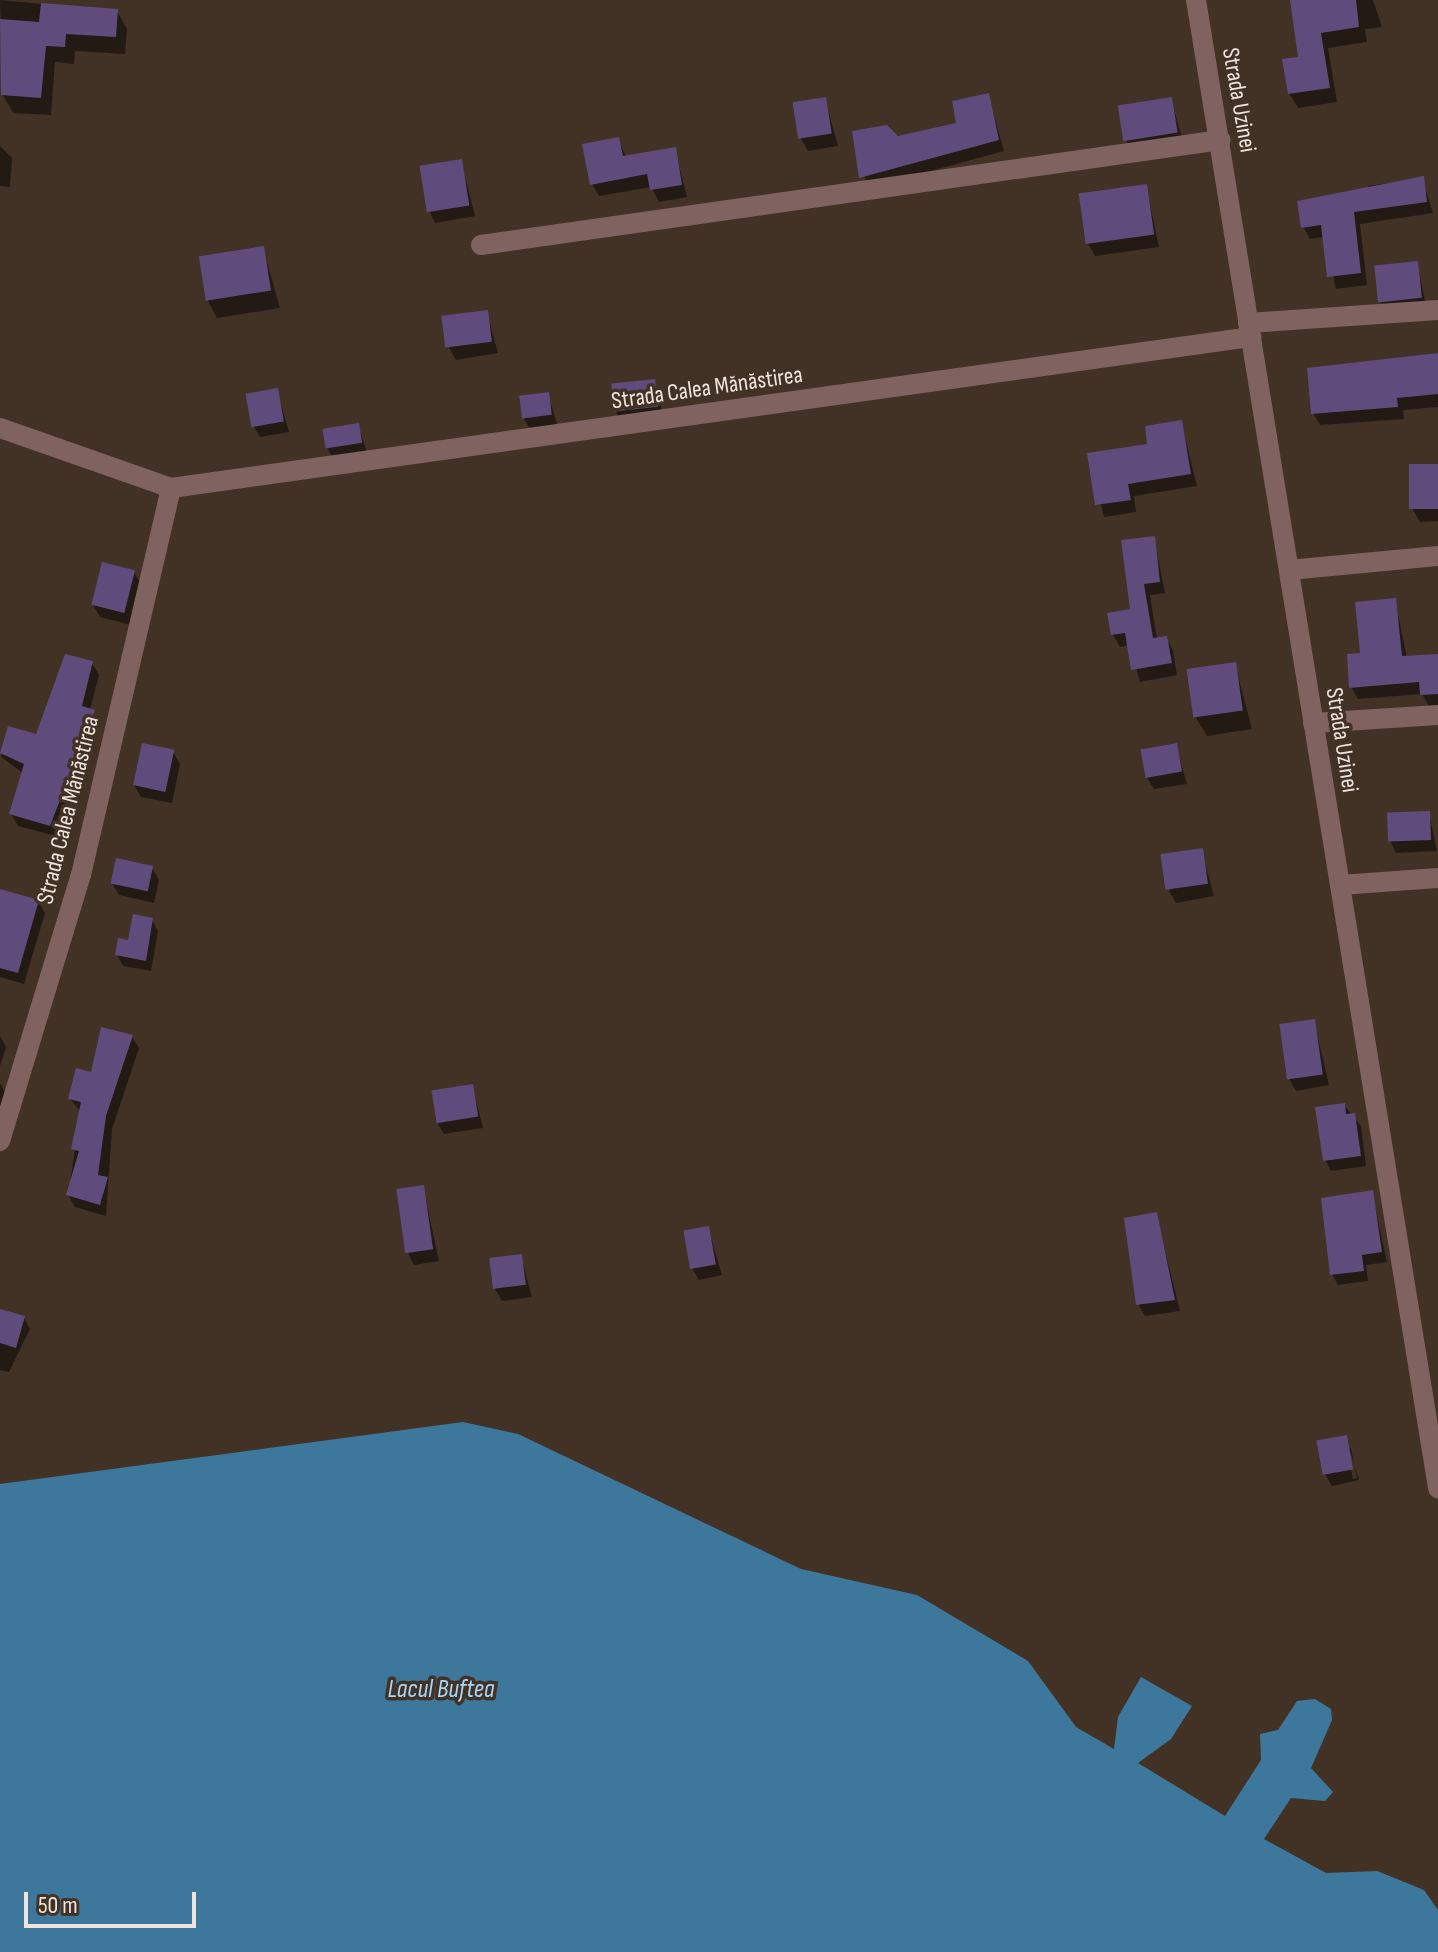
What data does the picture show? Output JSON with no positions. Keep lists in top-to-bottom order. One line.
{"streets":{"street":["Strada Uzinei","Strada Calea Mănăstirea"]},"crossings":[["Strada Uzinei","Strada Calea Mănăstirea"]],"water":["Lacul Buftea"],"scale_bar":"50 m"}
